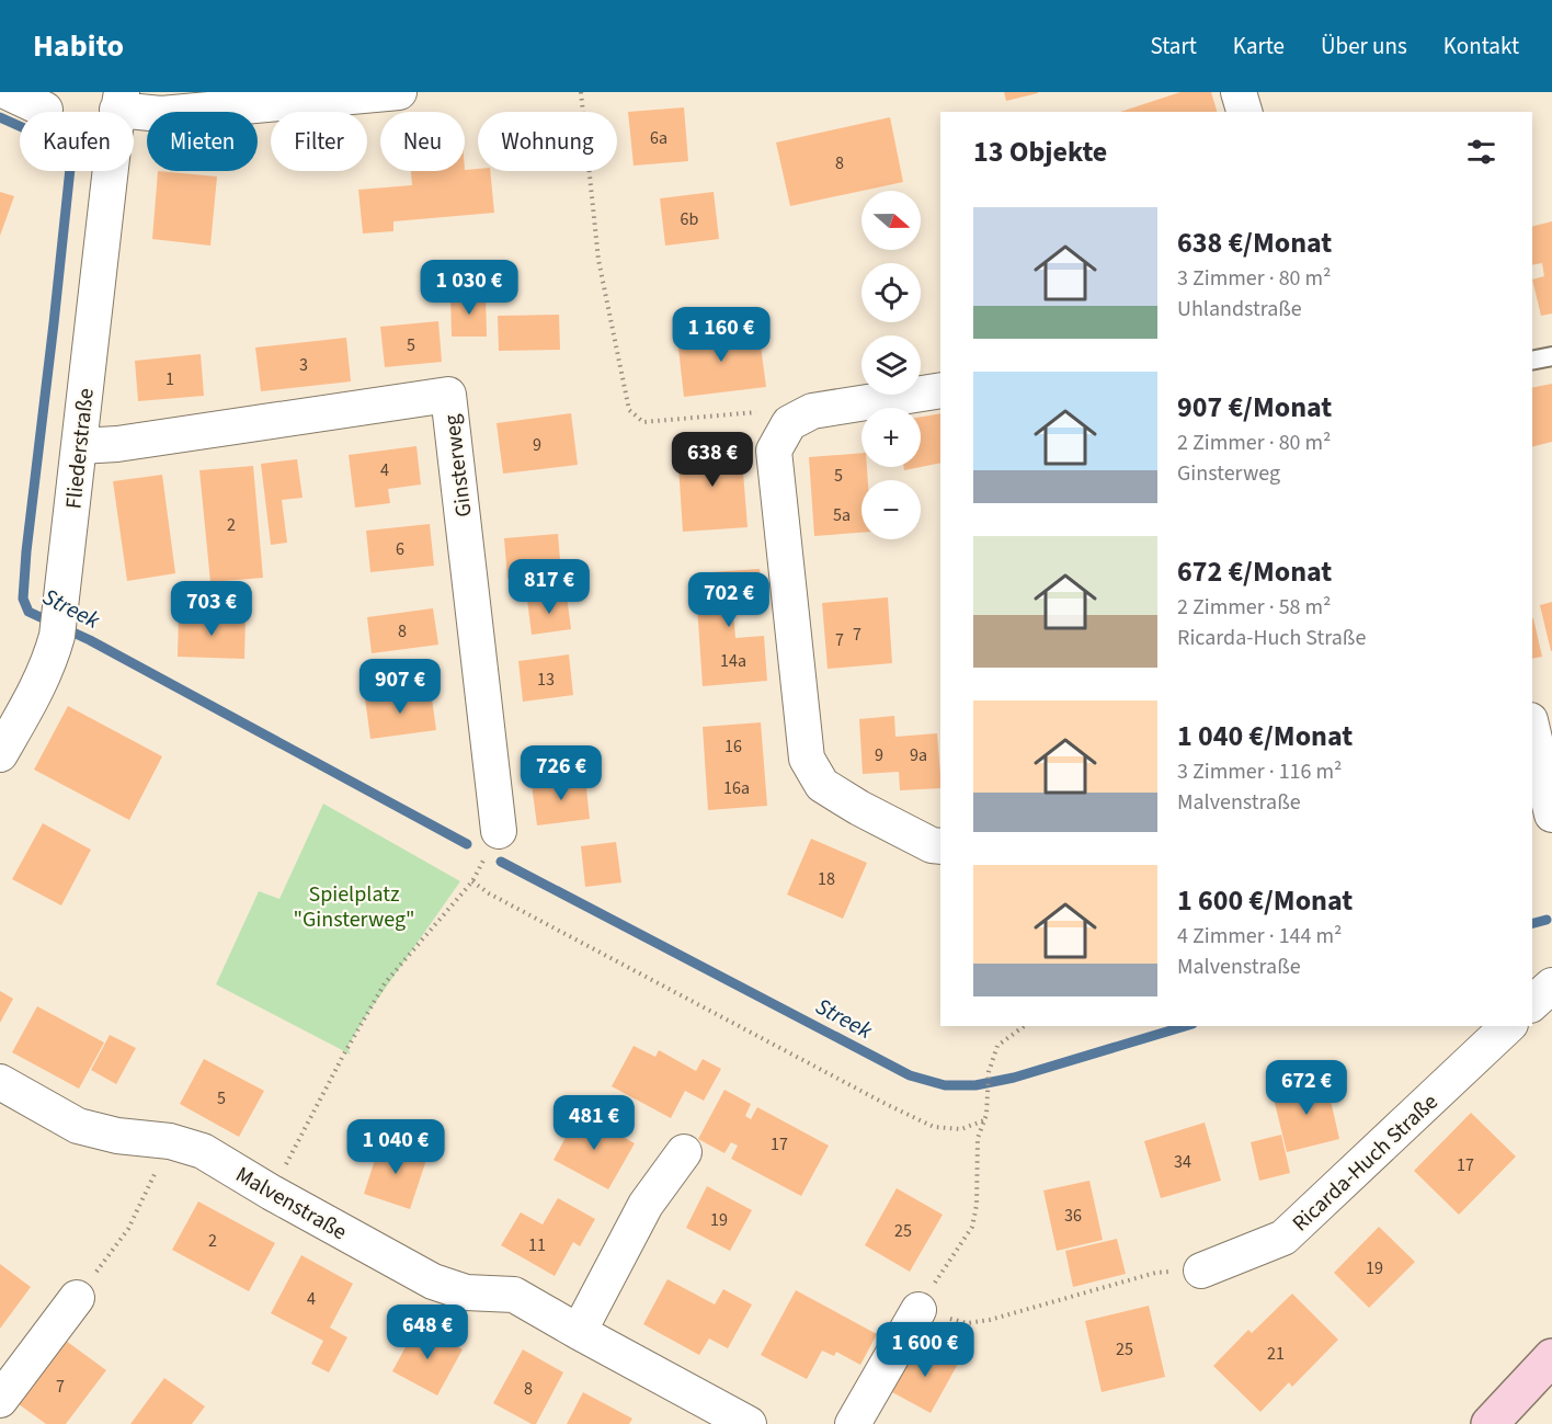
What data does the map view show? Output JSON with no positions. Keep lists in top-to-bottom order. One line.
{"streets":{"street":["Fliederstraße","Ginsterweg","Ricarda-Huch Straße","Malvenstraße"]},"crossings":[["Fliederstraße","Ginsterweg"]],"water":["Streek"],"parks":["Spielplatz \"Ginsterweg\""],"house_numbers":["6a","8","6b","5","3","1","9","4","5","5a","2","6","8","7","7","14a","13","16","9","9a","16a","18","5","17","34","17","36","19","25","2","11","19","4","25","21","7","8"],"north":"right","page":{"header":"Habito","nav":["Start","Karte","Über uns","Kontakt"],"chip":["Kaufen","Mieten","Filter","Neu","Wohnung"],"heading":"13 Objekte","map_buttons":["+","−"],"list":[{"name":"638 €/Monat","note":"3 Zimmer · 80 m² · Uhlandstraße"},{"name":"907 €/Monat","note":"2 Zimmer · 80 m² · Ginsterweg"},{"name":"672 €/Monat","note":"2 Zimmer · 58 m² · Ricarda-Huch Straße"},{"name":"1 040 €/Monat","note":"3 Zimmer · 116 m² · Malvenstraße"},{"name":"1 600 €/Monat","note":"4 Zimmer · 144 m² · Malvenstraße"}],"price":["1 030 €","1 160 €","638 €","817 €","702 €","703 €","907 €","726 €","672 €","481 €","1 040 €","648 €","1 600 €"]}}
